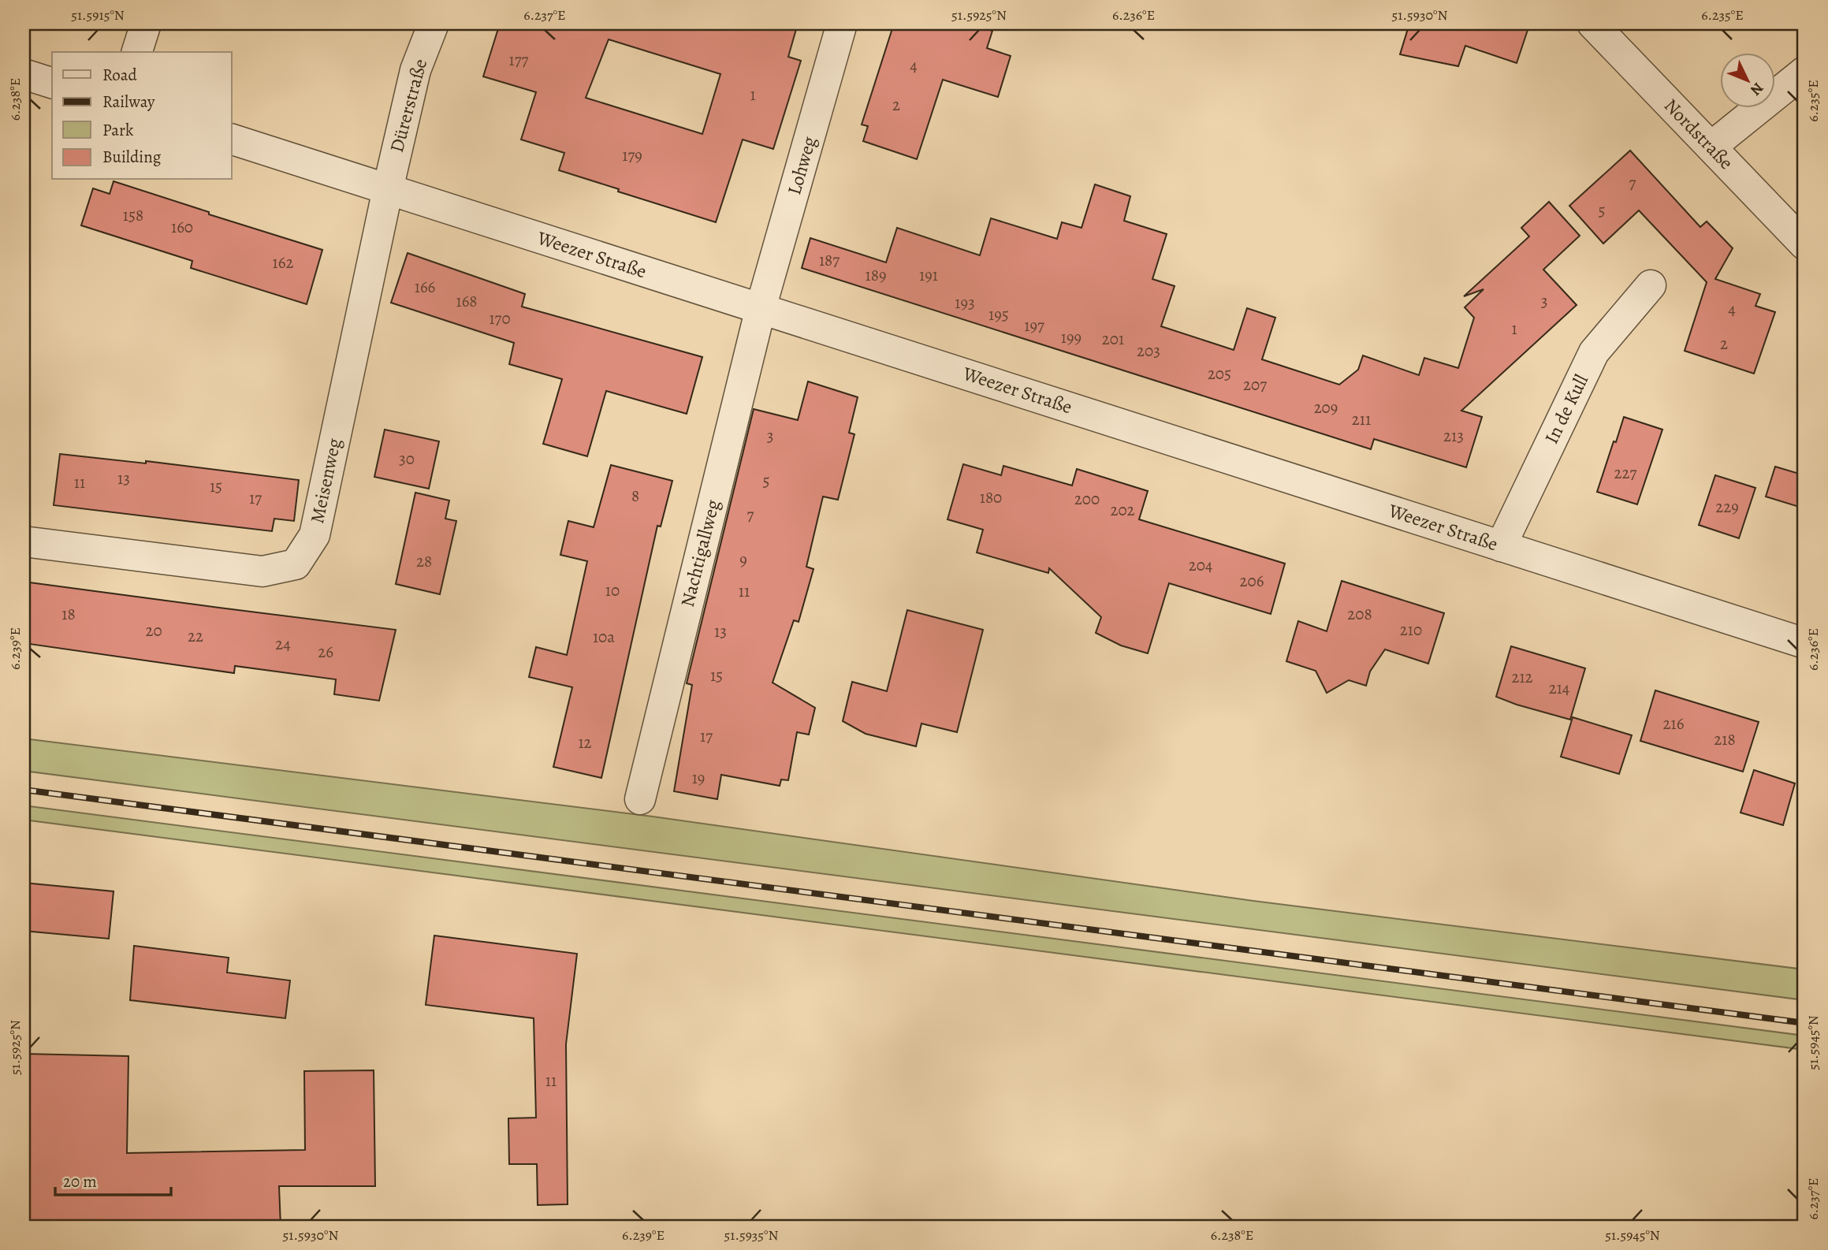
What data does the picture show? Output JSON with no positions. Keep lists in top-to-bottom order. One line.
{"streets":{"street":["Dürerstraße","Nordstraße","Lohweg","Weezer Straße","In de Kull","Meisenweg","Nachtigallweg"]},"crossings":[["Dürerstraße","Weezer Straße"],["Dürerstraße","Meisenweg"],["Lohweg","Weezer Straße"],["Lohweg","Nachtigallweg"],["Weezer Straße","In de Kull"],["Weezer Straße","Meisenweg"],["Weezer Straße","Nachtigallweg"]],"house_numbers":["177","4","1","2","179","7","5","158","160","187","162","189","191","166","168","3","193","4","195","170","197","1","199","201","2","203","205","207","209","211","3","213","30","227","13","5","11","15","8","180","17","200","229","202","7","9","28","204","206","10","11","18","208","210","20","13","22","10a","24","26","15","212","214","216","17","218","12","19","11"],"legend":["Road","Railway","Park","Building"],"scale_bar":"20 m","north":"bottom right","coordinates":["51.5915°N","6.237°E","51.5925°N","6.236°E","51.5930°N","6.235°E","6.238°E","6.239°E","51.5945°N","51.5935°N"]}
